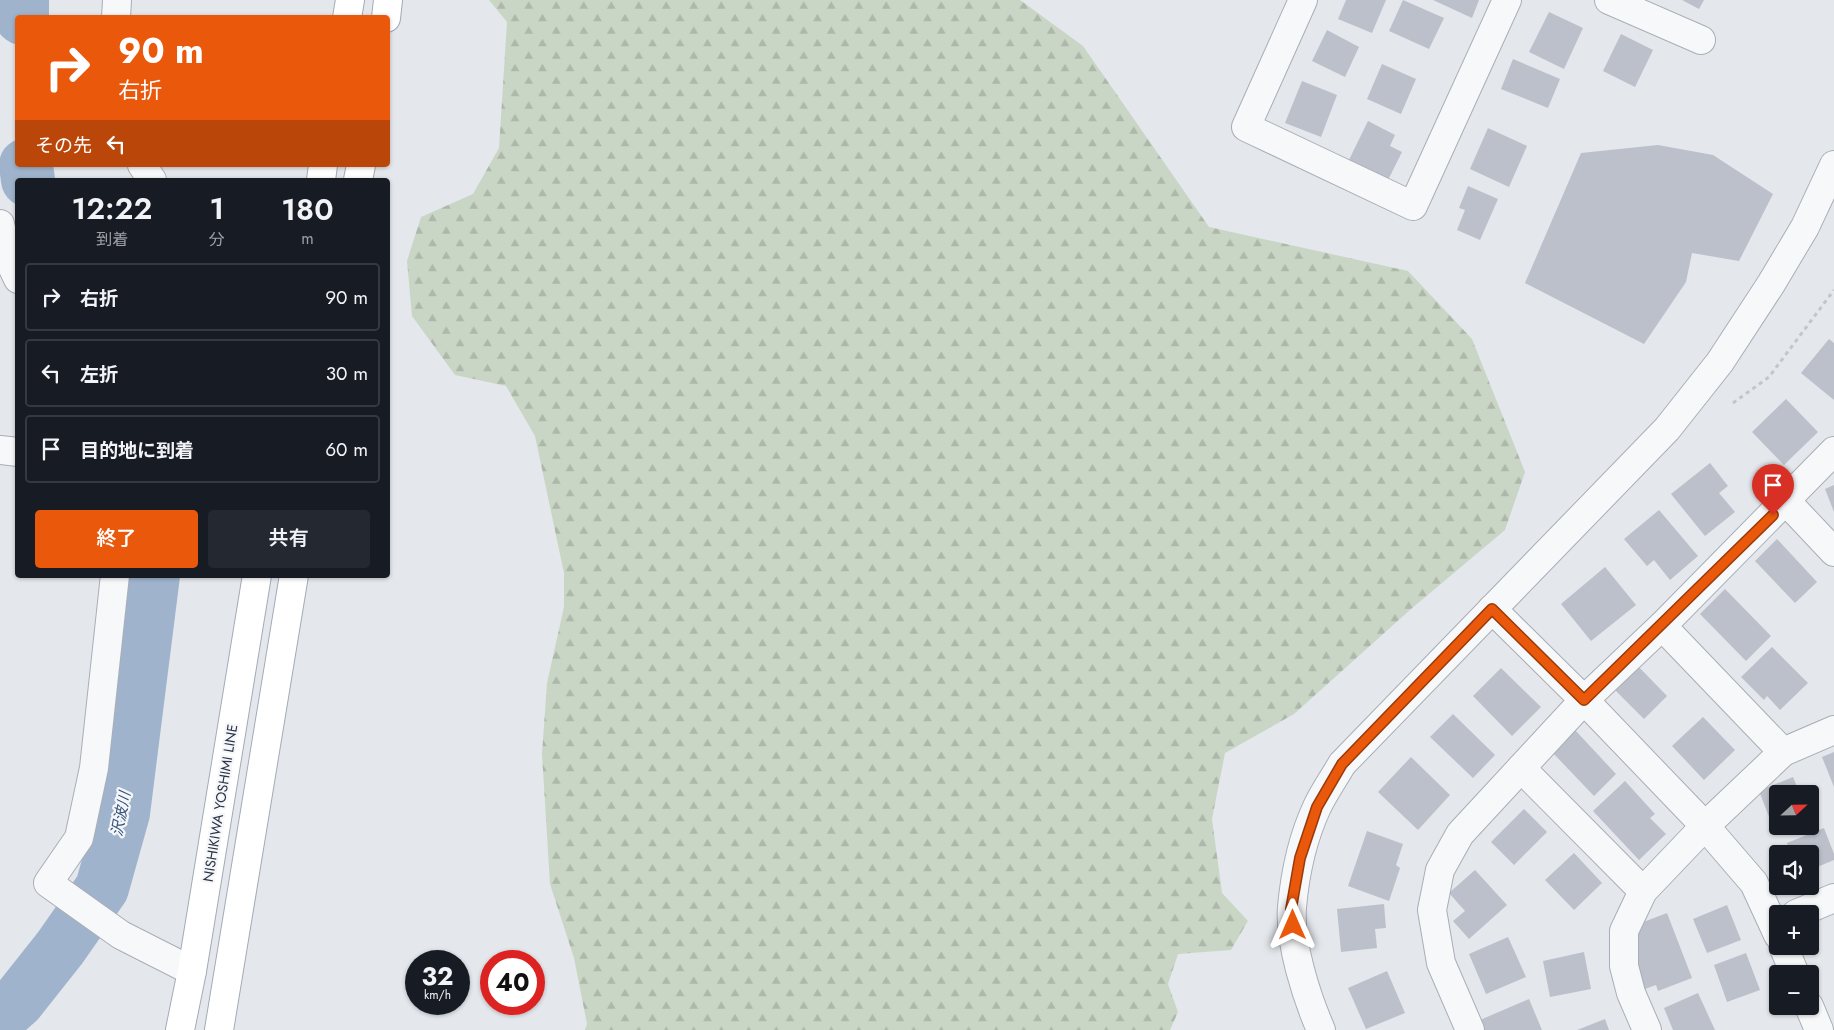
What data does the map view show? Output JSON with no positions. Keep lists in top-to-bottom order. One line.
{"streets":{"main road":["NISHIKIWA YOSHIMI LINE"]},"water":["沢波川"],"north":"right","page":{"turn":["90 m","右折"],"then":"その先","eta":["12:22","到着","1","分","180","m"],"list":[{"name":"右折","value":"90 m"},{"name":"左折","value":"30 m"},{"name":"目的地に到着","value":"60 m"}],"buttons":["終了","共有"],"map_buttons":["+","−"],"speed":"32 km/h","limit":"40"}}
